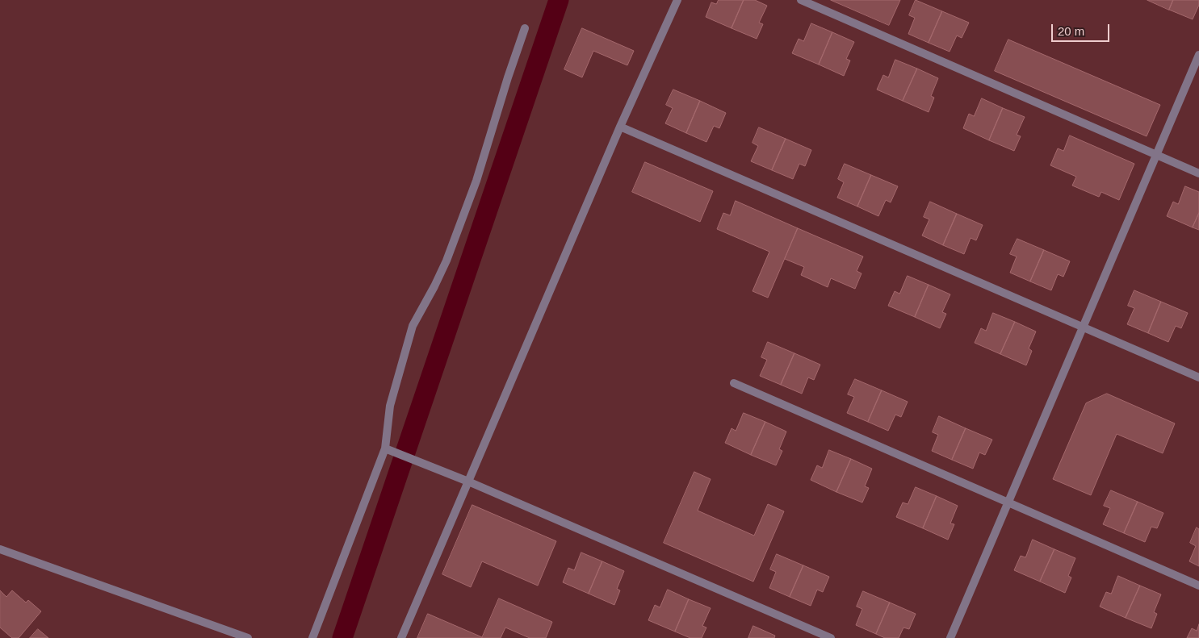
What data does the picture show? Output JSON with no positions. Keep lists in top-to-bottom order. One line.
{"scale_bar":"20 m"}
